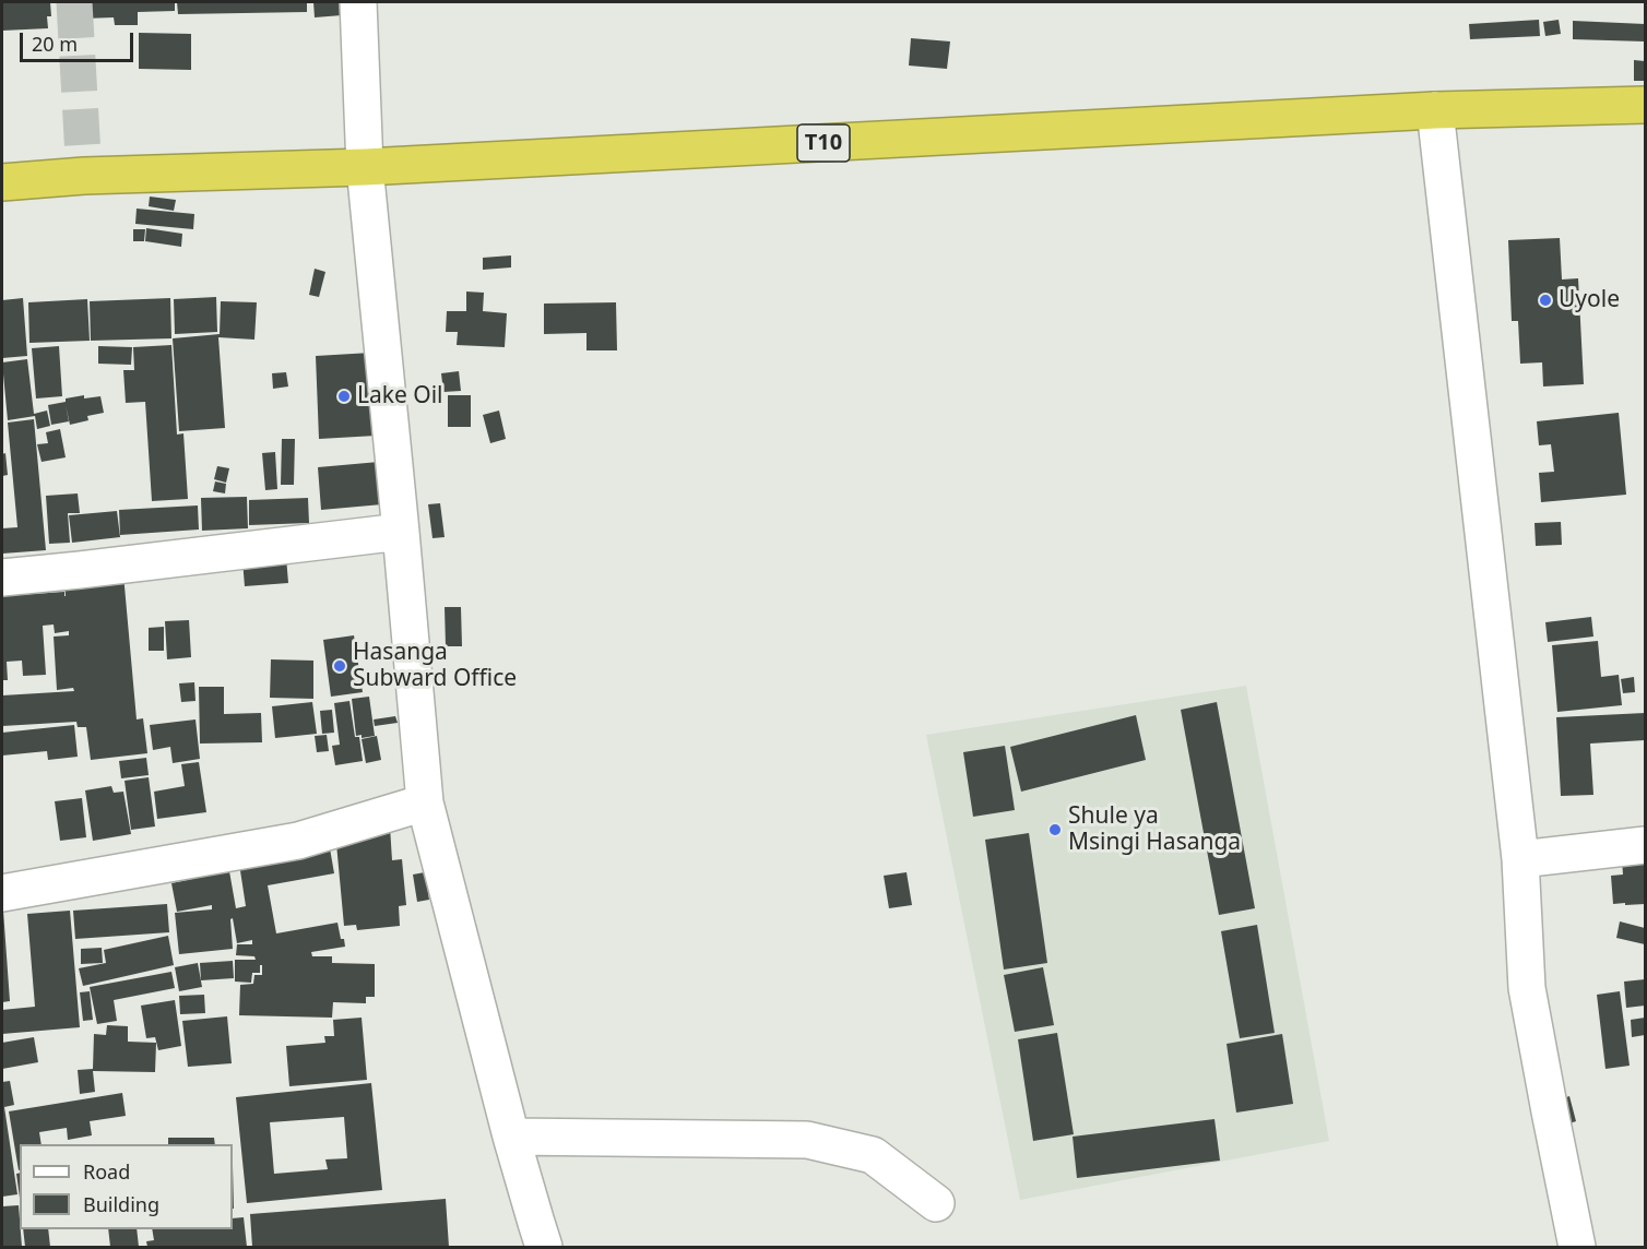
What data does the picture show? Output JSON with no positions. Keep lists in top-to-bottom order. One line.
{"streets":{"highway":["T10"]},"places":["Uyole","Lake Oil","Hasanga Subward Office","Shule ya Msingi Hasanga"],"legend":["Road","Building"],"scale_bar":"20 m"}
